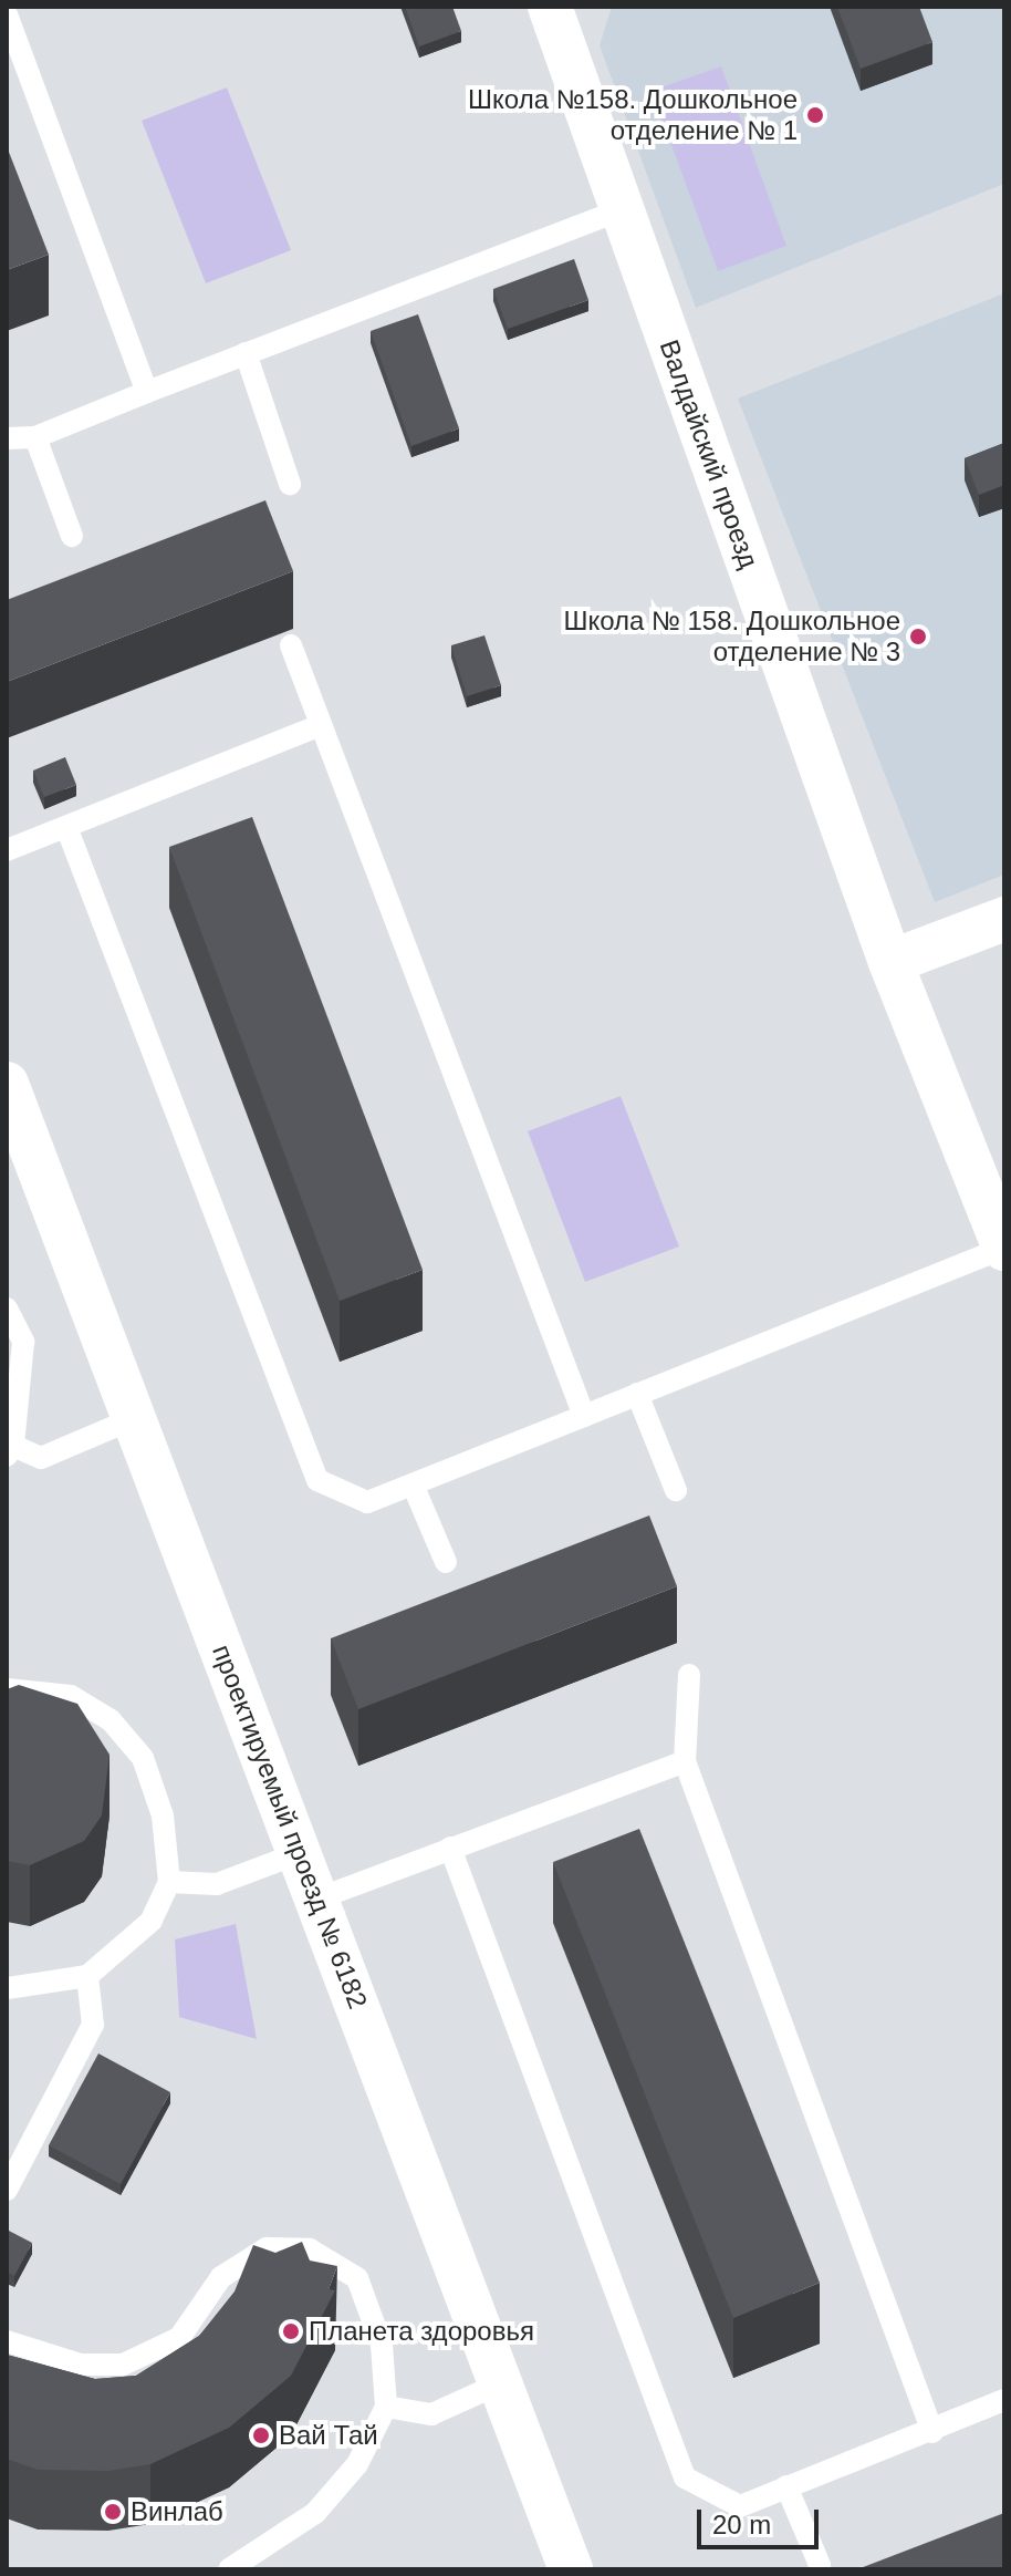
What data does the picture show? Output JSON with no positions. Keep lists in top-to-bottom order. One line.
{"streets":{"street":["Валдайский проезд","проектируемый проезд № 6182"]},"places":["Школа №158. Дошкольное отделение № 1","Школа № 158. Дошкольное отделение № 3","Планета здоровья","Вай Тай","Винлаб"],"scale_bar":"20 m"}
